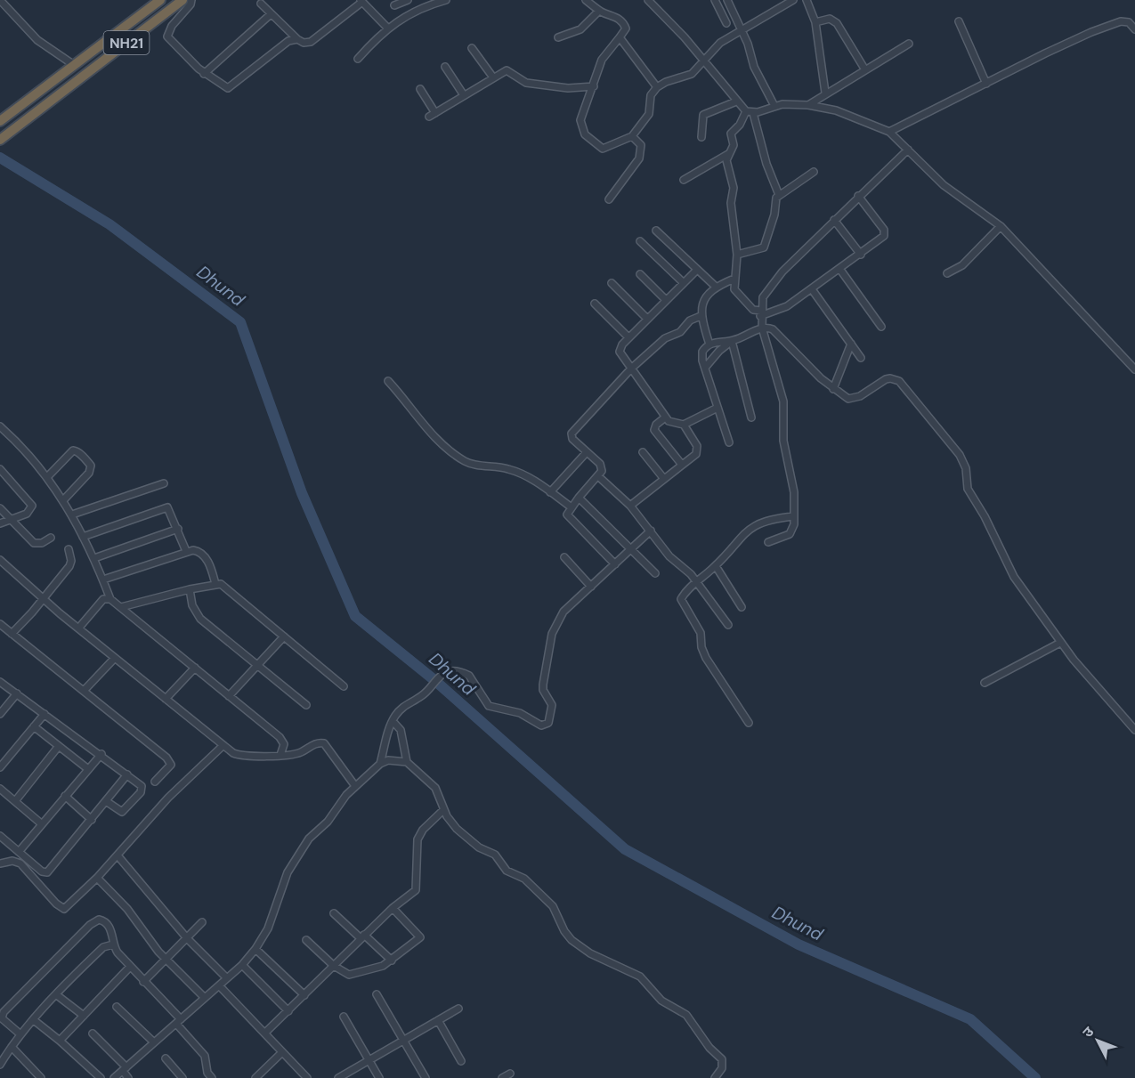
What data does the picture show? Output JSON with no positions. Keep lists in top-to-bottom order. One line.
{"streets":{"highway":["NH21"]},"water":["Dhund"],"north":"top left"}
